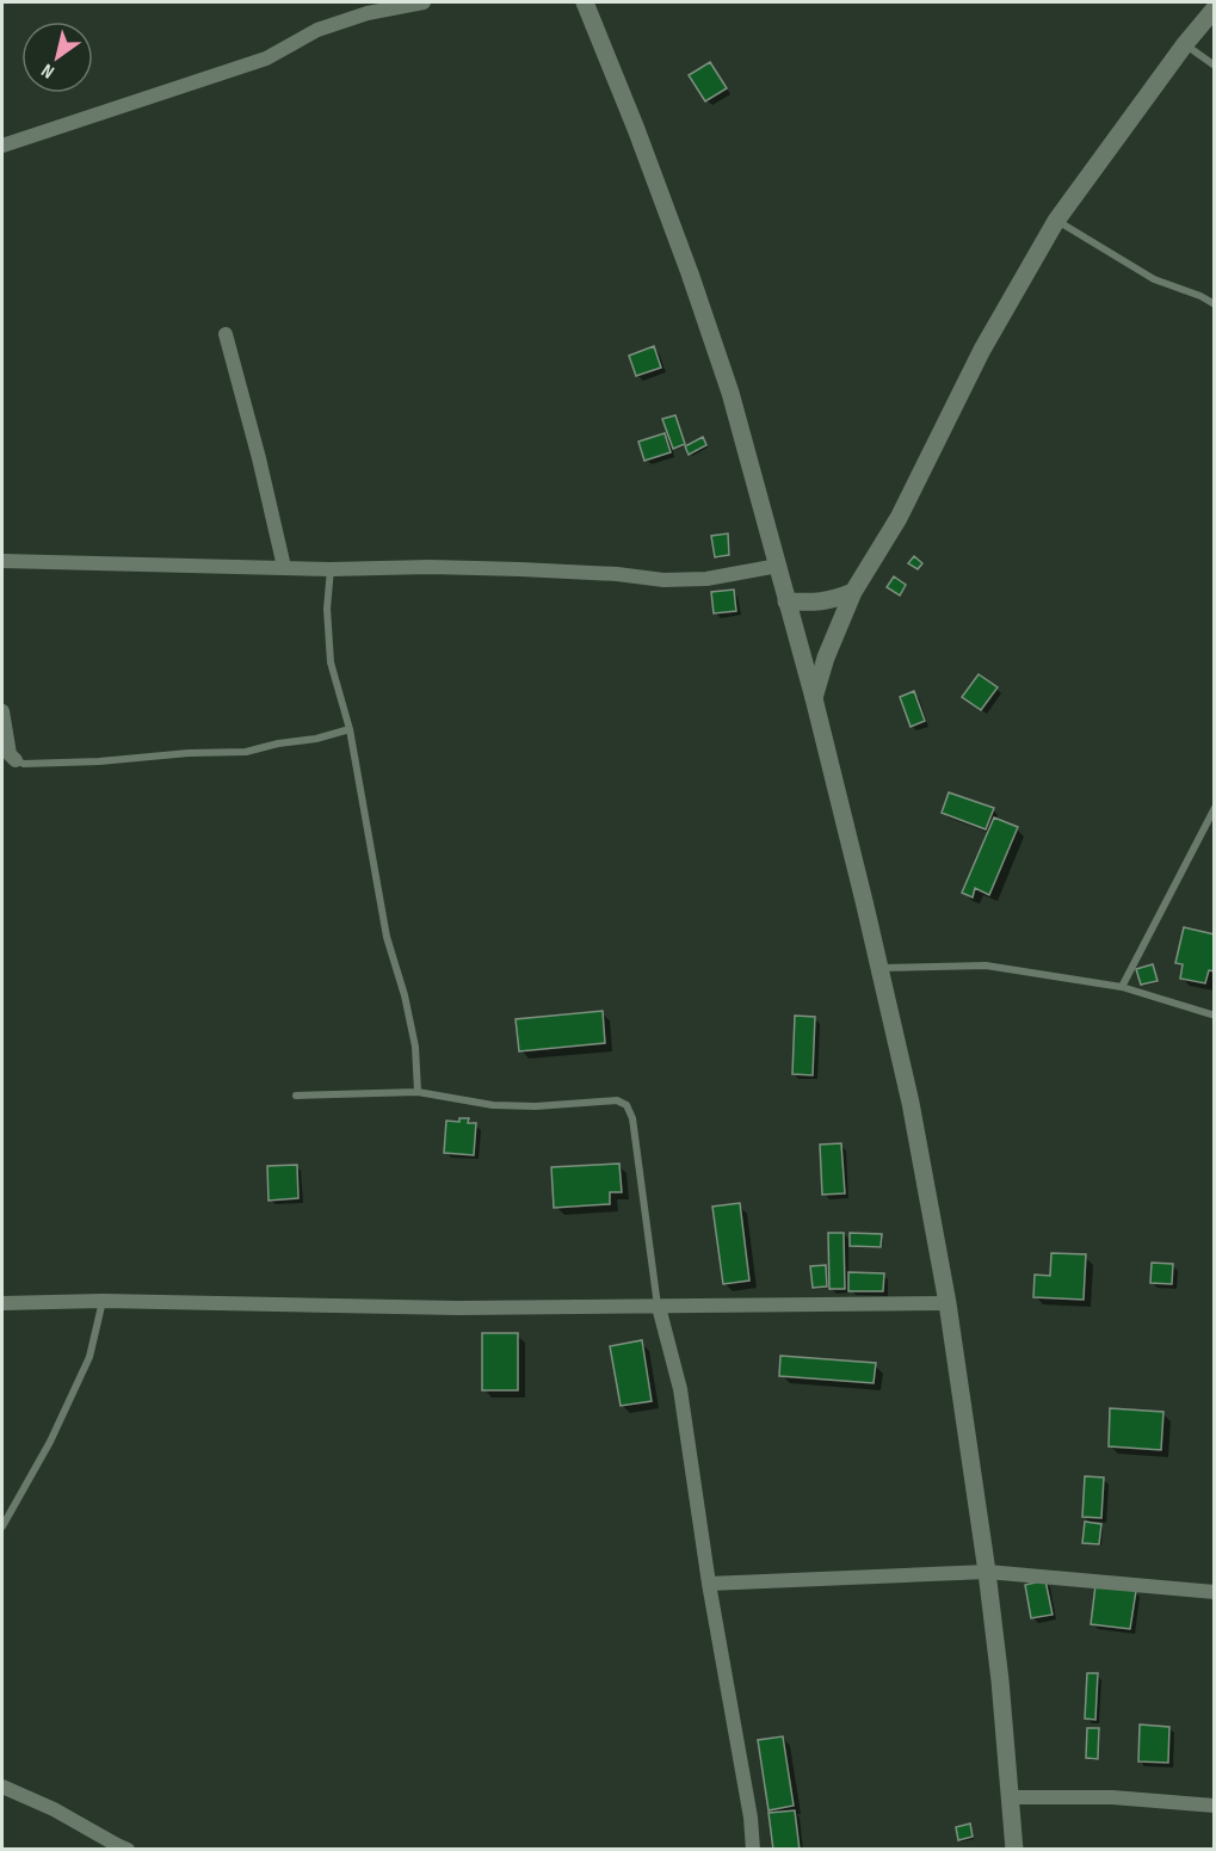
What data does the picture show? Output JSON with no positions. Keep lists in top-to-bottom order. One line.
{"north":"bottom left"}
